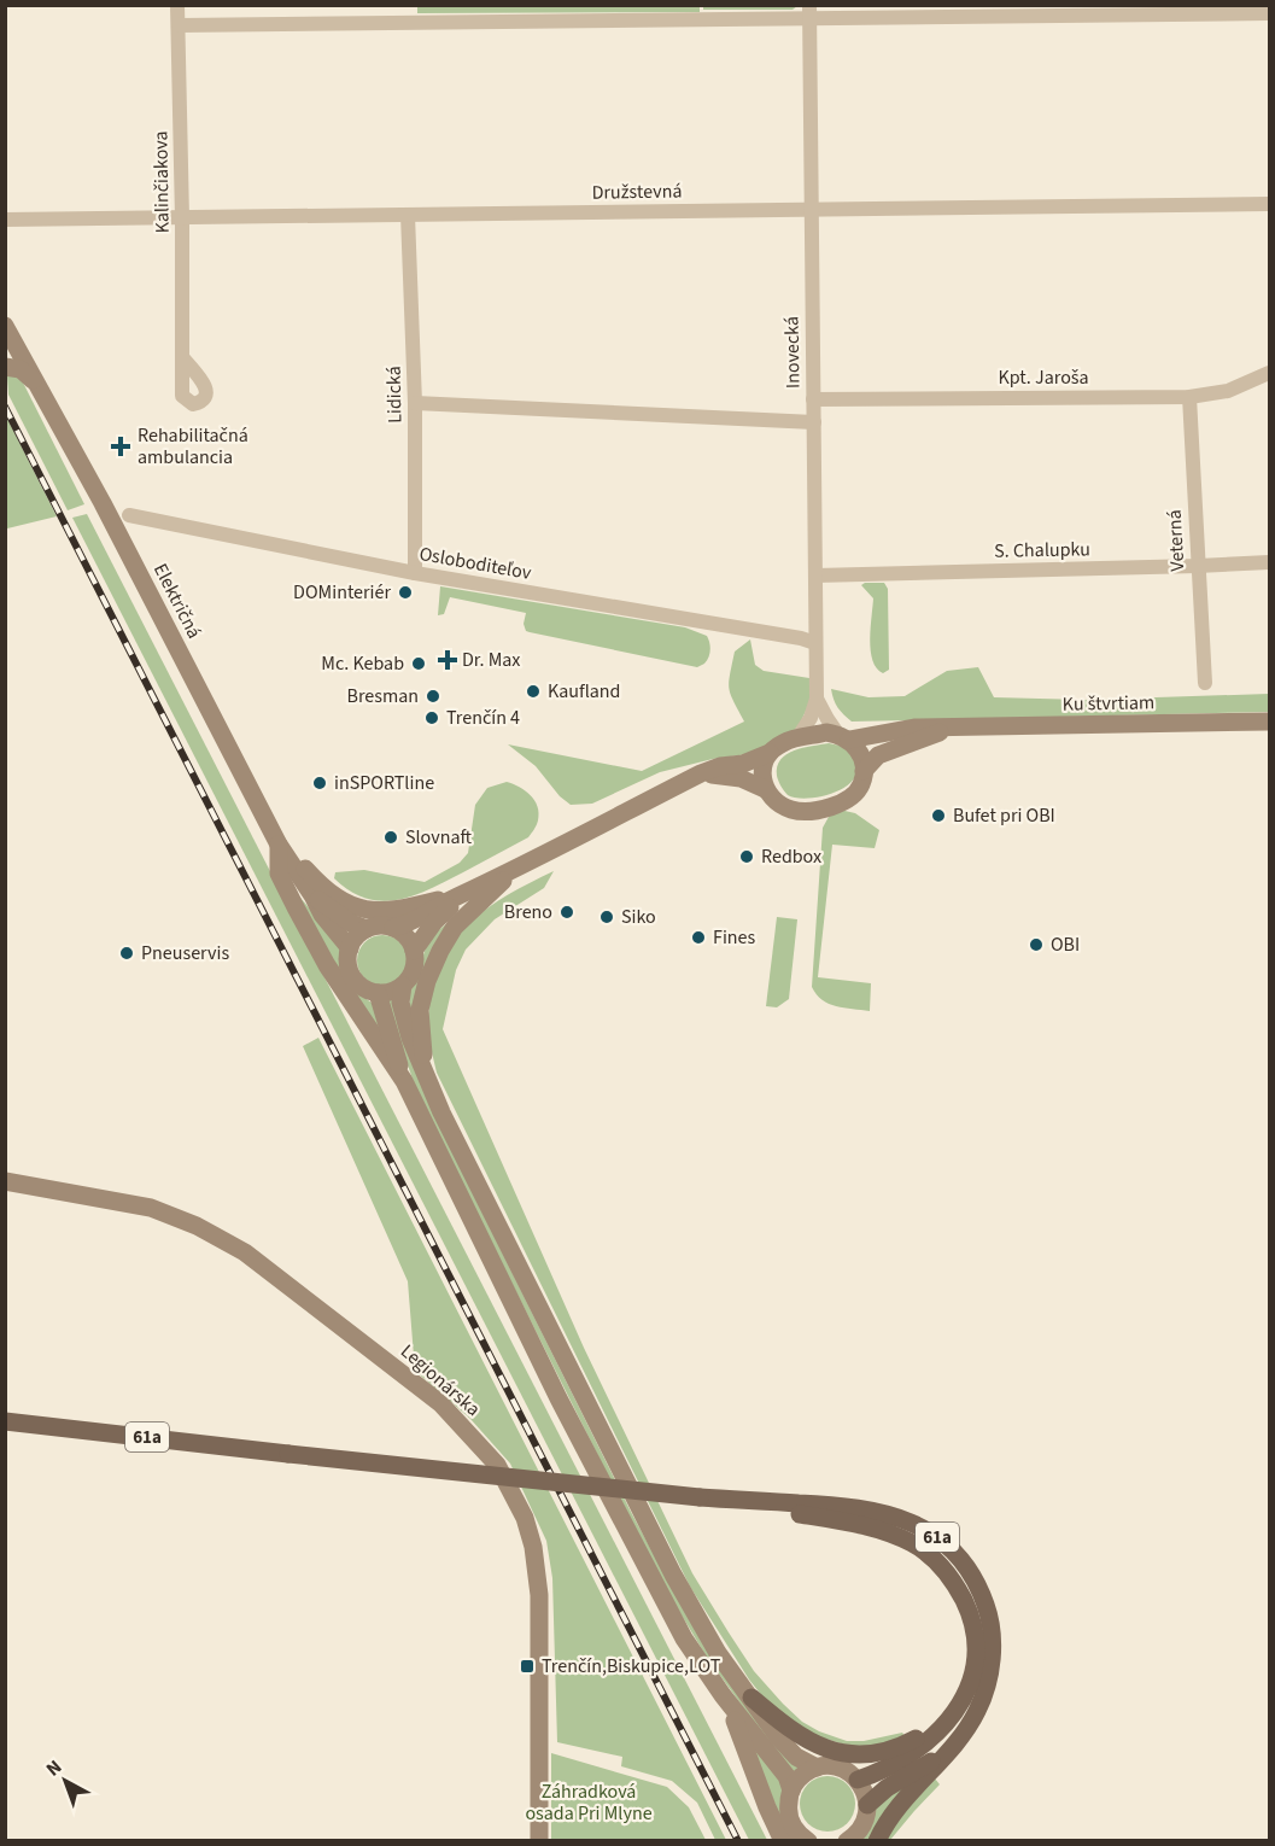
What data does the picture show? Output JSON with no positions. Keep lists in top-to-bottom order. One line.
{"streets":{"main road":["Električná","Ku štvrtiam","Legionárska","61a"],"street":["Kalinčiakova","Družstevná","Inovecká","Kpt. Jaroša","Lidická","Veterná","S. Chalupku","Osloboditeľov"]},"crossings":[["Kalinčiakova","Družstevná"],["Družstevná","Inovecká"],["Družstevná","Lidická"],["Inovecká","Kpt. Jaroša"],["Inovecká","S. Chalupku"],["Inovecká","Osloboditeľov"],["Inovecká","Ku štvrtiam"],["Kpt. Jaroša","Veterná"],["Lidická","Osloboditeľov"],["Veterná","S. Chalupku"],["Električná","Ku štvrtiam"]],"parks":["Záhradková osada Pri Mlyne"],"places":{"health":["Rehabilitačná ambulancia","Dr. Max"],"other":["DOMinteriér","Mc. Kebab","Kaufland","Bresman","Trenčín 4","inSPORTline","Bufet pri OBI","Slovnaft","Redbox","Breno","Siko","Fines","OBI","Pneuservis"],"transit":["Trenčín,Biskupice,LOT"]},"north":"top left"}
